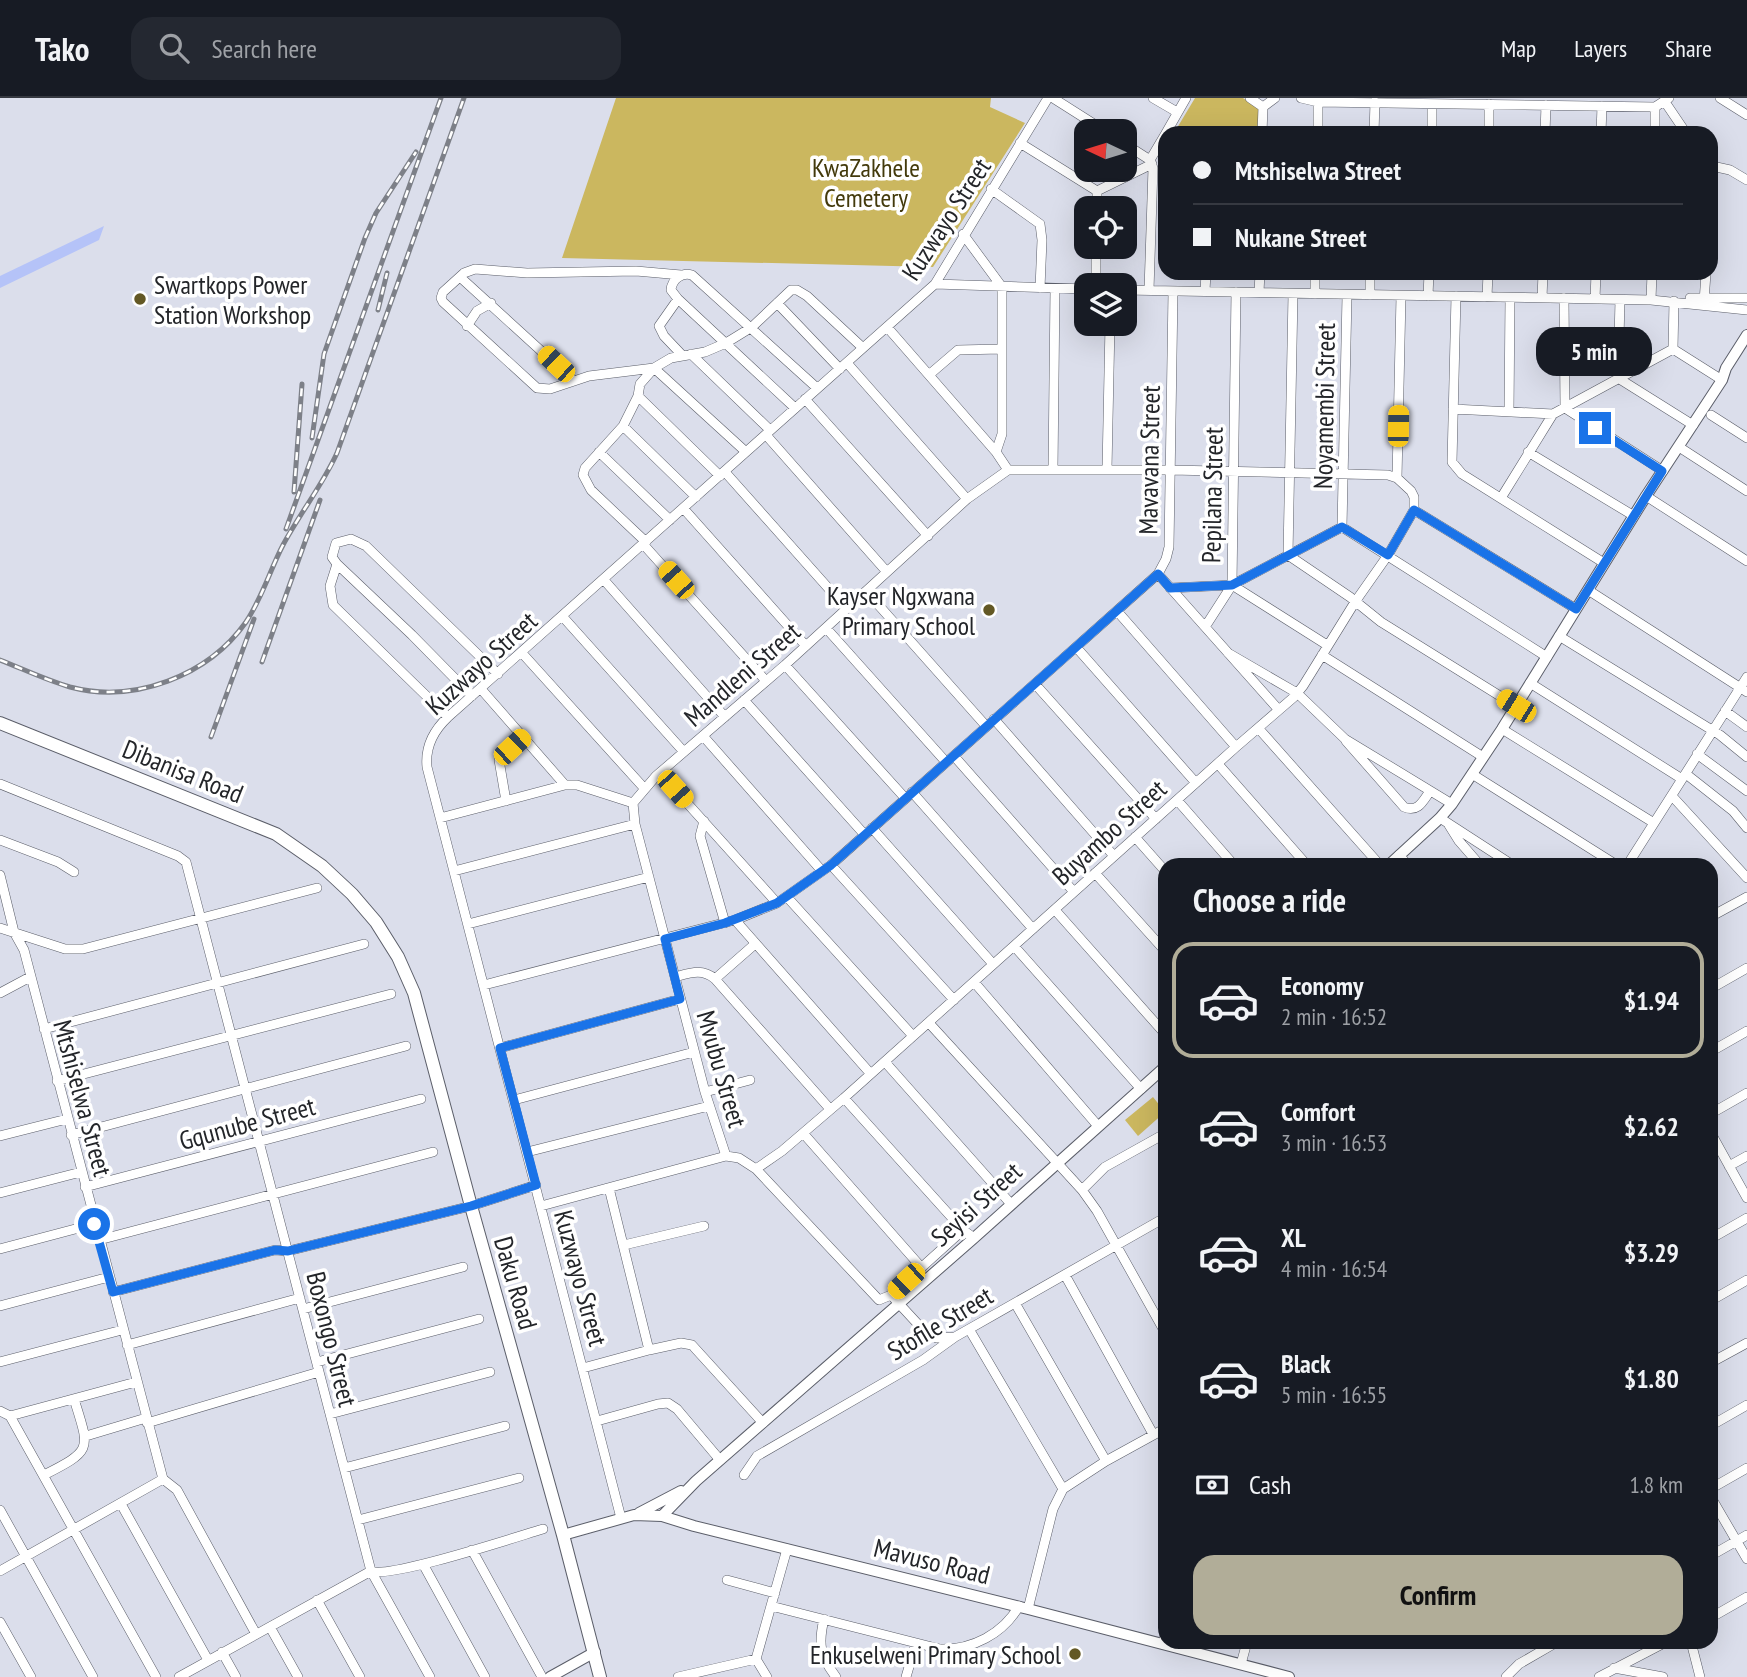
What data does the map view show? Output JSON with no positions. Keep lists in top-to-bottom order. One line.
{"streets":{"main road":["Dibanisa Road","Daku Road"],"street":["Kuzwayo Street","Noyamembi Street","Mavavana Street","Pepilana Street","Mandleni Street","Buyambo Street","Mvubu Street","Mtshiselwa Street","Gqunube Street","Seyisi Street","Stofile Street","Boxongo Street","Mavuso Road"]},"crossings":[["Kuzwayo Street","Mavavana Street"],["Kuzwayo Street","Mavuso Road"],["Noyamembi Street","Buyambo Street"],["Mavavana Street","Mvubu Street"],["Pepilana Street","Buyambo Street"],["Mandleni Street","Mvubu Street"],["Dibanisa Road","Daku Road"],["Buyambo Street","Mvubu Street"],["Mvubu Street","Seyisi Street"],["Mvubu Street","Stofile Street"],["Mtshiselwa Street","Gqunube Street"],["Gqunube Street","Boxongo Street"],["Seyisi Street","Mavuso Road"],["Daku Road","Mavuso Road"]],"parks":["KwaZakhele Cemetery"],"places":["Swartkops Power Station Workshop","Kayser Ngxwana Primary School","Enkuselweni Primary School"],"north":"left","page":{"header":"Tako","search":"Search here","nav":["Map","Layers","Share"],"banner":["Mtshiselwa Street","Nukane Street"],"bubble":"5 min","heading":"Choose a ride","list":[{"name":"Economy","note":"2 min · 16:52","value":"$1.94"},{"name":"Comfort","note":"3 min · 16:53","value":"$2.62"},{"name":"XL","note":"4 min · 16:54","value":"$3.29"},{"name":"Black","note":"5 min · 16:55","value":"$1.80"}],"pay":["Cash","1.8 km"],"buttons":"Confirm"}}
